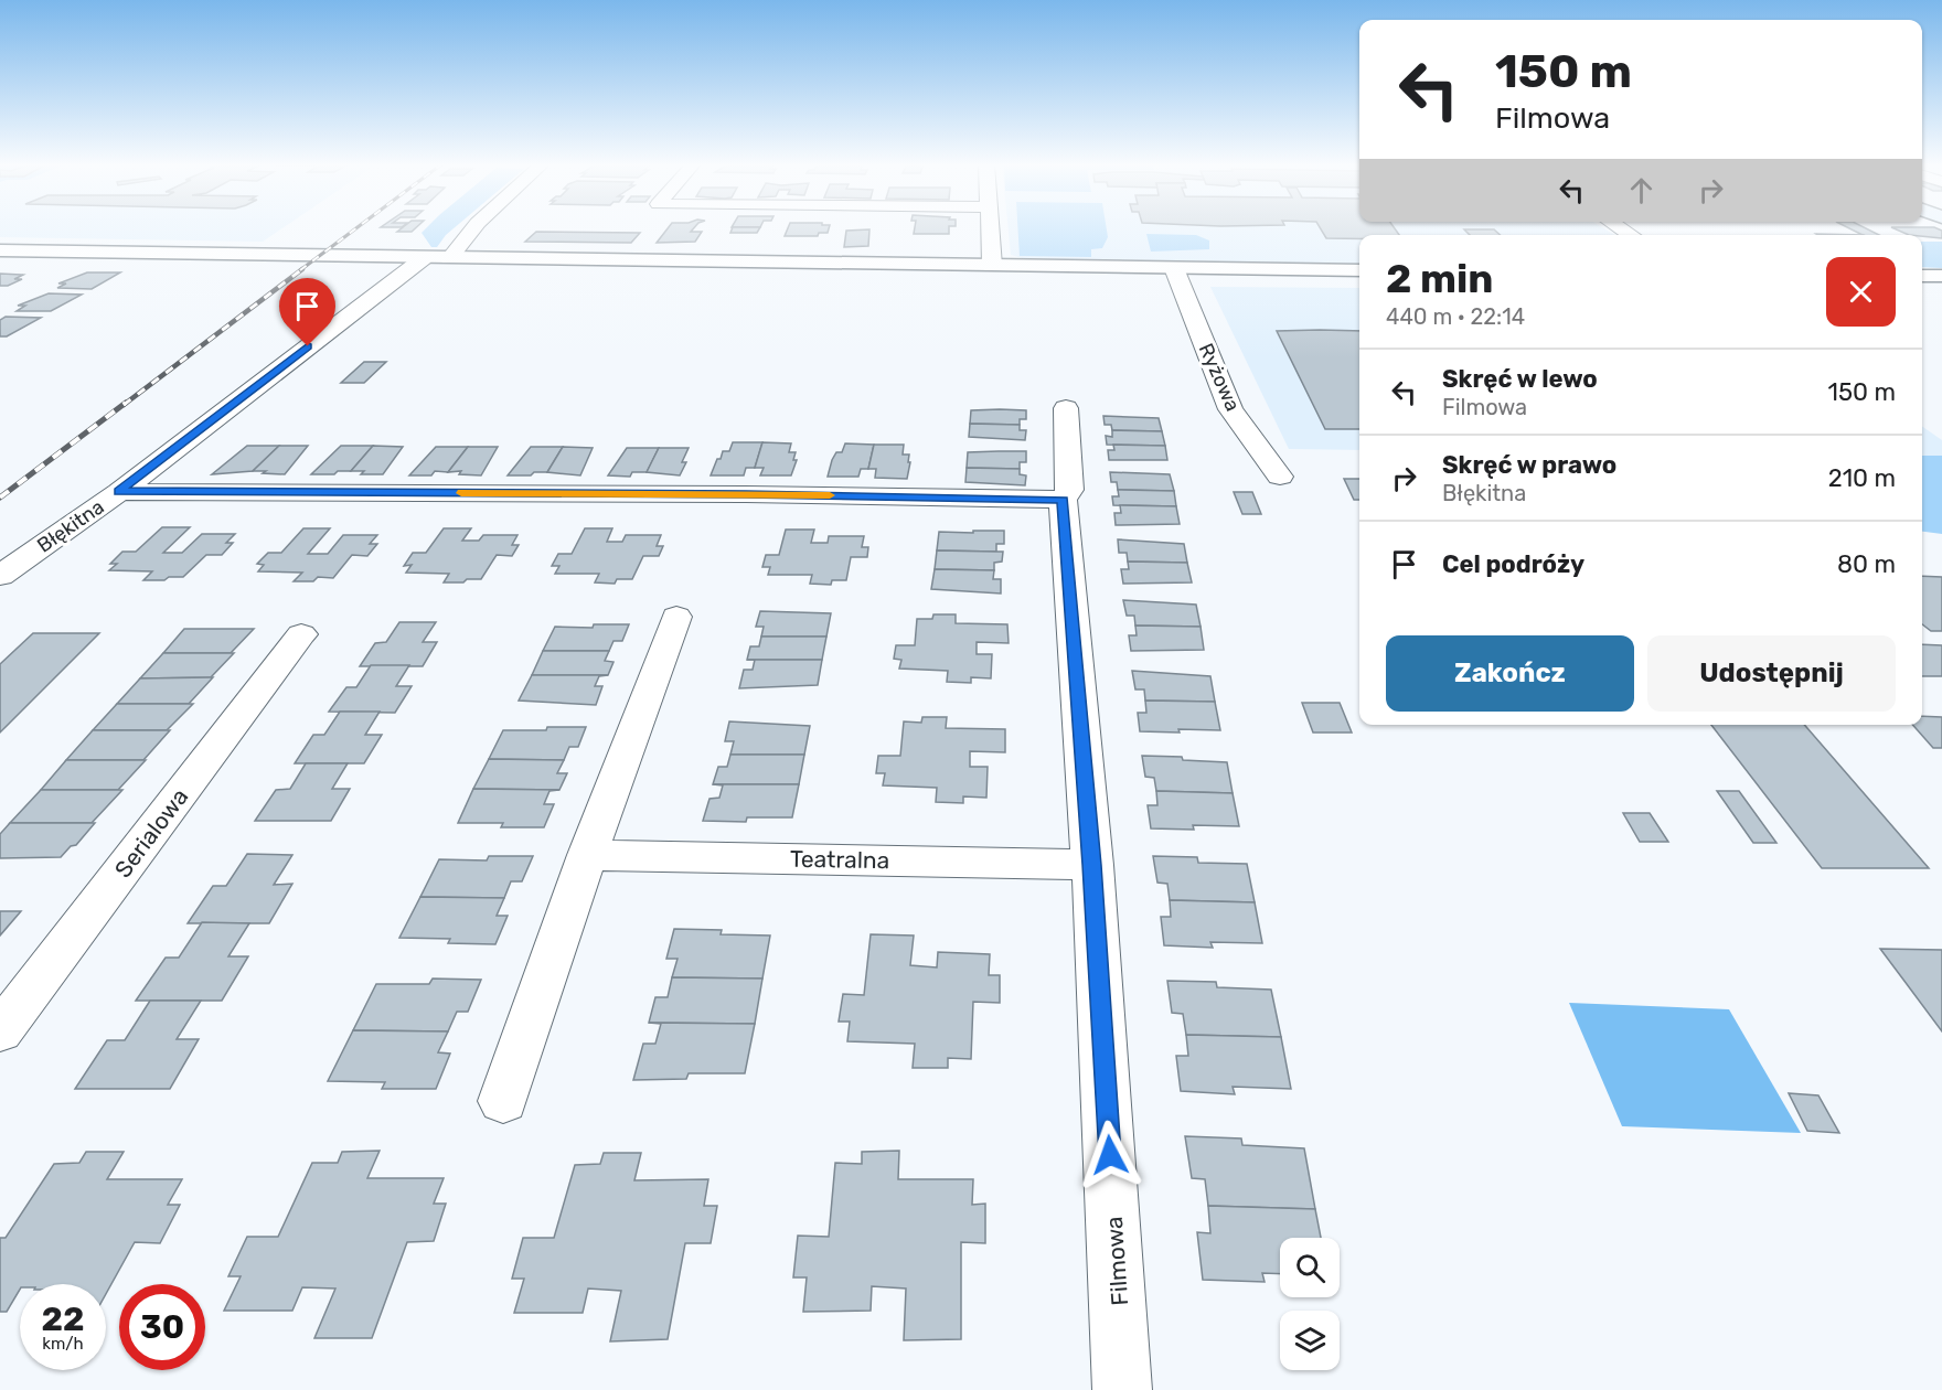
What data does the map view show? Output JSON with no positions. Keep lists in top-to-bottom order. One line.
{"streets":{"street":["Ryżowa","Błękitna","Serialowa","Teatralna","Filmowa"]},"crossings":[["Teatralna","Filmowa"]],"page":{"turn":["150 m","Filmowa"],"heading":["2 min","440 m · 22:14"],"list":[{"name":"Skręć w lewo","note":"Filmowa","value":"150 m"},{"name":"Skręć w prawo","note":"Błękitna","value":"210 m"},{"name":"Cel podróży","value":"80 m"}],"buttons":["Zakończ","Udostępnij"],"speed":"22 km/h","limit":"30"}}
